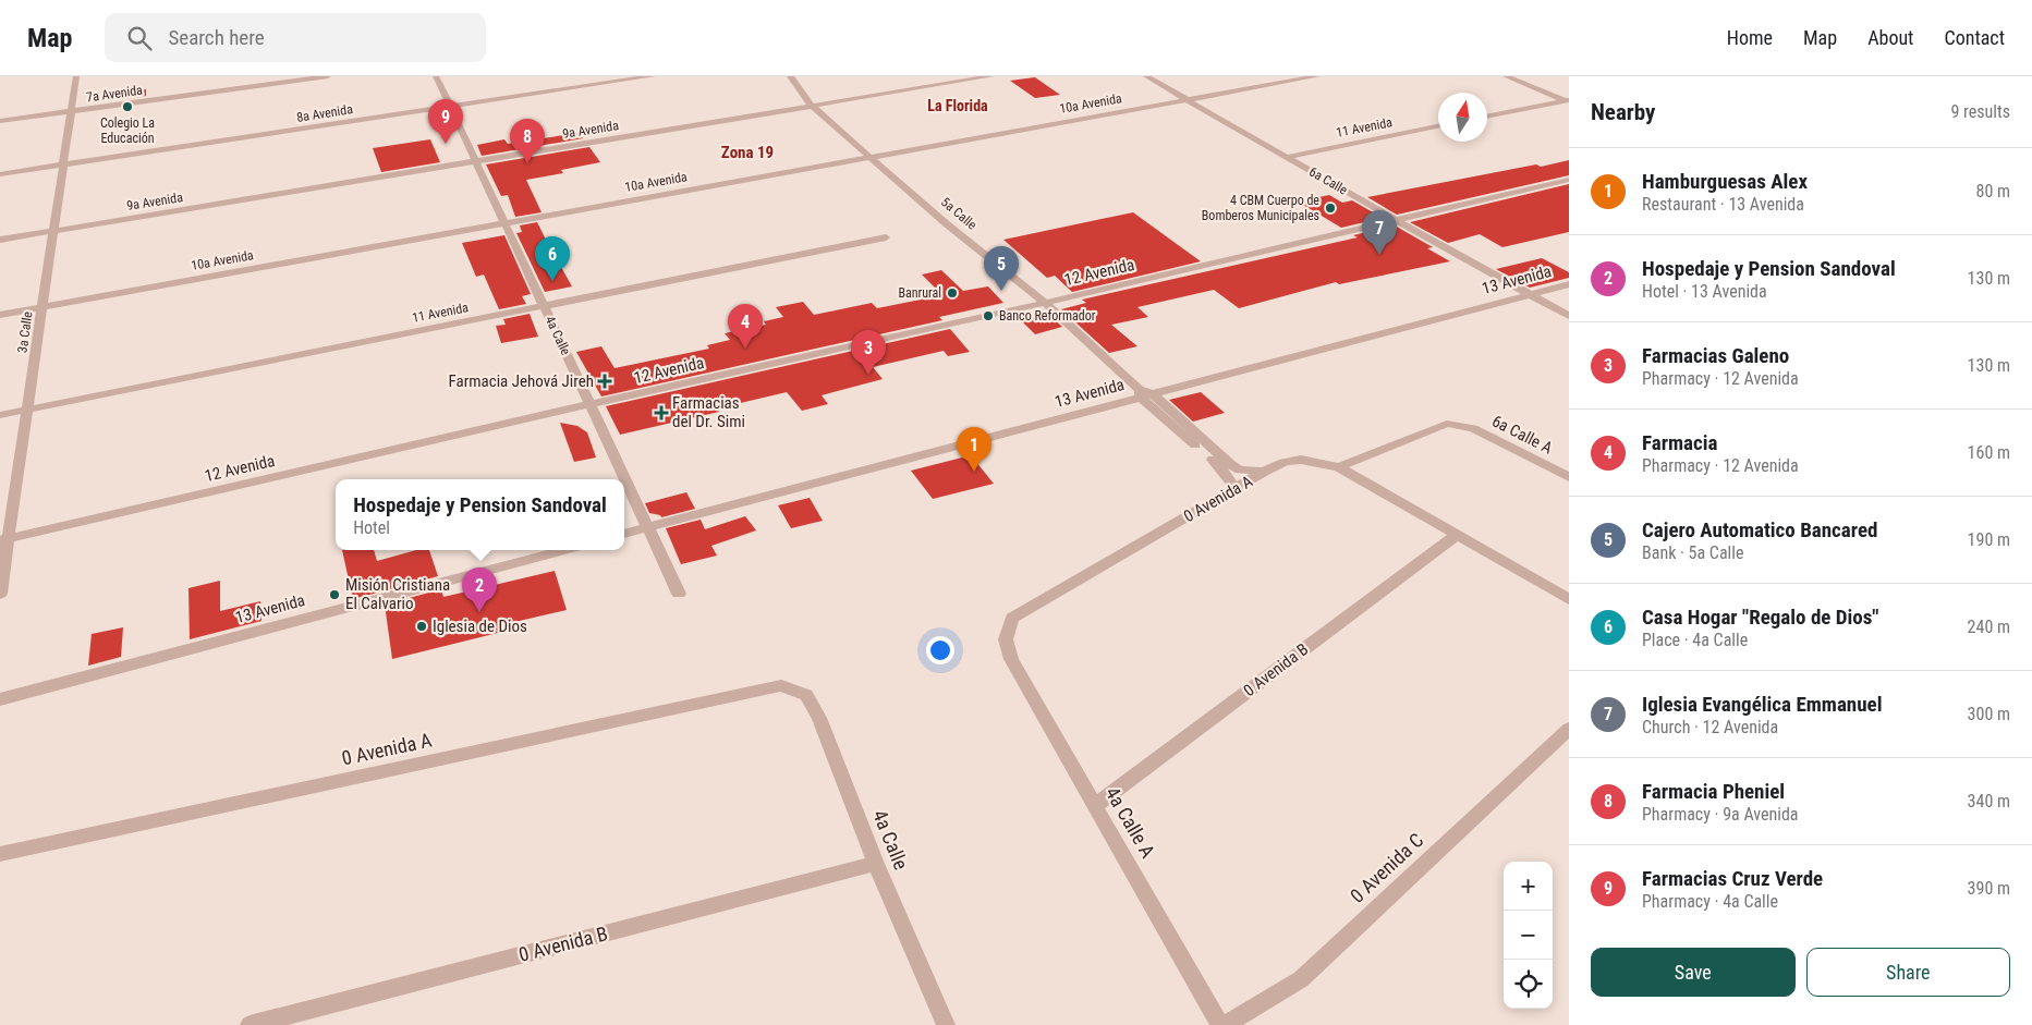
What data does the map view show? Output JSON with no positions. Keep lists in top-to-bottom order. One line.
{"streets":{"street":["7a Avenida","10a Avenida","8a Avenida","11 Avenida","9a Avenida","6a Calle","5a Calle","12 Avenida","13 Avenida","3a Calle","4a Calle","6a Calle A","0 Avenida A","0 Avenida B","4a Calle A","0 Avenida C"]},"crossings":[["7a Avenida","3a Calle"],["10a Avenida","6a Calle"],["10a Avenida","5a Calle"],["10a Avenida","3a Calle"],["10a Avenida","4a Calle"],["8a Avenida","3a Calle"],["8a Avenida","4a Calle"],["11 Avenida","6a Calle"],["11 Avenida","3a Calle"],["11 Avenida","4a Calle"],["9a Avenida","5a Calle"],["9a Avenida","3a Calle"],["9a Avenida","4a Calle"],["6a Calle","12 Avenida"],["6a Calle","13 Avenida"],["5a Calle","12 Avenida"],["5a Calle","13 Avenida"],["5a Calle","0 Avenida A"],["12 Avenida","3a Calle"],["12 Avenida","4a Calle"],["13 Avenida","4a Calle"],["4a Calle","0 Avenida A"],["4a Calle","0 Avenida B"],["6a Calle A","0 Avenida A"],["0 Avenida A","4a Calle A"],["0 Avenida B","4a Calle A"],["4a Calle A","0 Avenida C"]],"districts":["La Florida","Zona 19"],"places":{"other":["Colegio La Educación","4 CBM Cuerpo de Bomberos Municipales","Banrural","Banco Reformador","Misión Cristiana El Calvario","Iglesia de Dios"],"health":["Farmacia Jehová Jireh","Farmacias del Dr. Simi"]},"north":"top","page":{"header":"Map","search":"Search here","nav":["Home","Map","About","Contact"],"heading":["Nearby","9 results"],"pins":["9","8","7","6","5","4","3","1","2"],"list":[{"mark":"1","name":"Hamburguesas Alex","note":"Restaurant · 13 Avenida","value":"80 m"},{"mark":"2","name":"Hospedaje y Pension Sandoval","note":"Hotel · 13 Avenida","value":"130 m"},{"mark":"3","name":"Farmacias Galeno","note":"Pharmacy · 12 Avenida","value":"130 m"},{"mark":"4","name":"Farmacia","note":"Pharmacy · 12 Avenida","value":"160 m"},{"mark":"5","name":"Cajero Automatico Bancared","note":"Bank · 5a Calle","value":"190 m"},{"mark":"6","name":"Casa Hogar \"Regalo de Dios\"","note":"Place · 4a Calle","value":"240 m"},{"mark":"7","name":"Iglesia Evangélica Emmanuel","note":"Church · 12 Avenida","value":"300 m"},{"mark":"8","name":"Farmacia Pheniel","note":"Pharmacy · 9a Avenida","value":"340 m"},{"mark":"9","name":"Farmacias Cruz Verde","note":"Pharmacy · 4a Calle","value":"390 m"}],"popup":["Hospedaje y Pension Sandoval","Hotel"],"map_buttons":["+","−"],"buttons":["Save","Share"]}}
